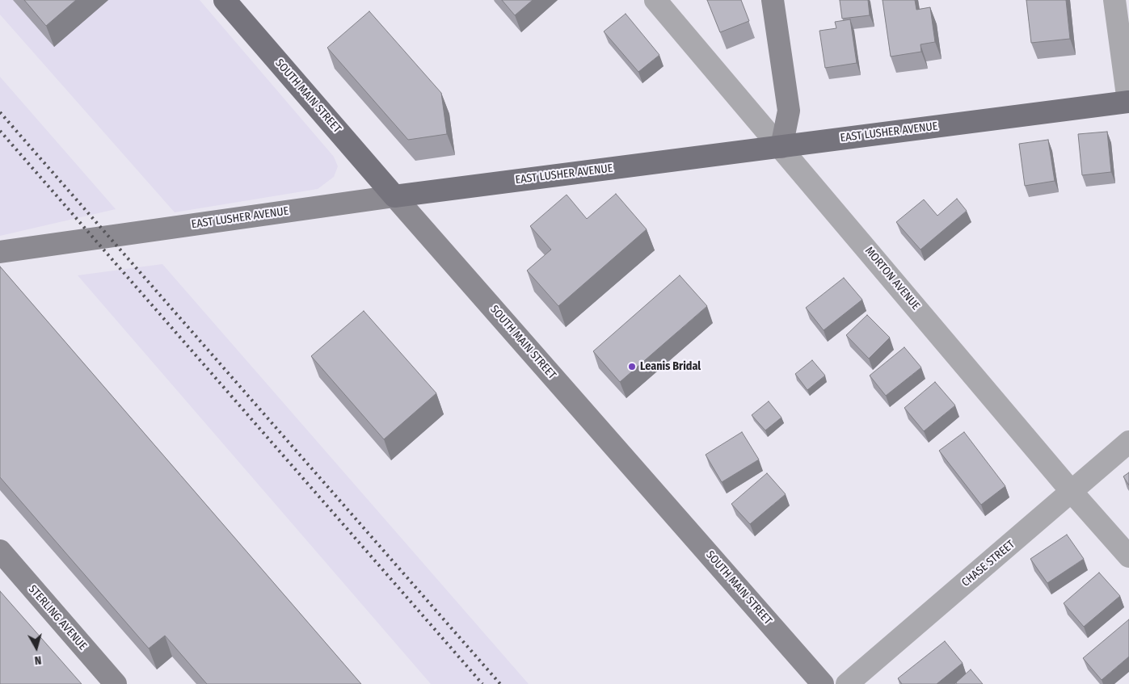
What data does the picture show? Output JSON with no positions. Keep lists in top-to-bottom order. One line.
{"streets":{"main road":["SOUTH MAIN STREET","EAST LUSHER AVENUE"],"street":["MORTON AVENUE","CHASE STREET","STERLING AVENUE"]},"crossings":[["SOUTH MAIN STREET","EAST LUSHER AVENUE"],["EAST LUSHER AVENUE","MORTON AVENUE"],["MORTON AVENUE","CHASE STREET"]],"places":["Leanis Bridal"],"north":"bottom"}
